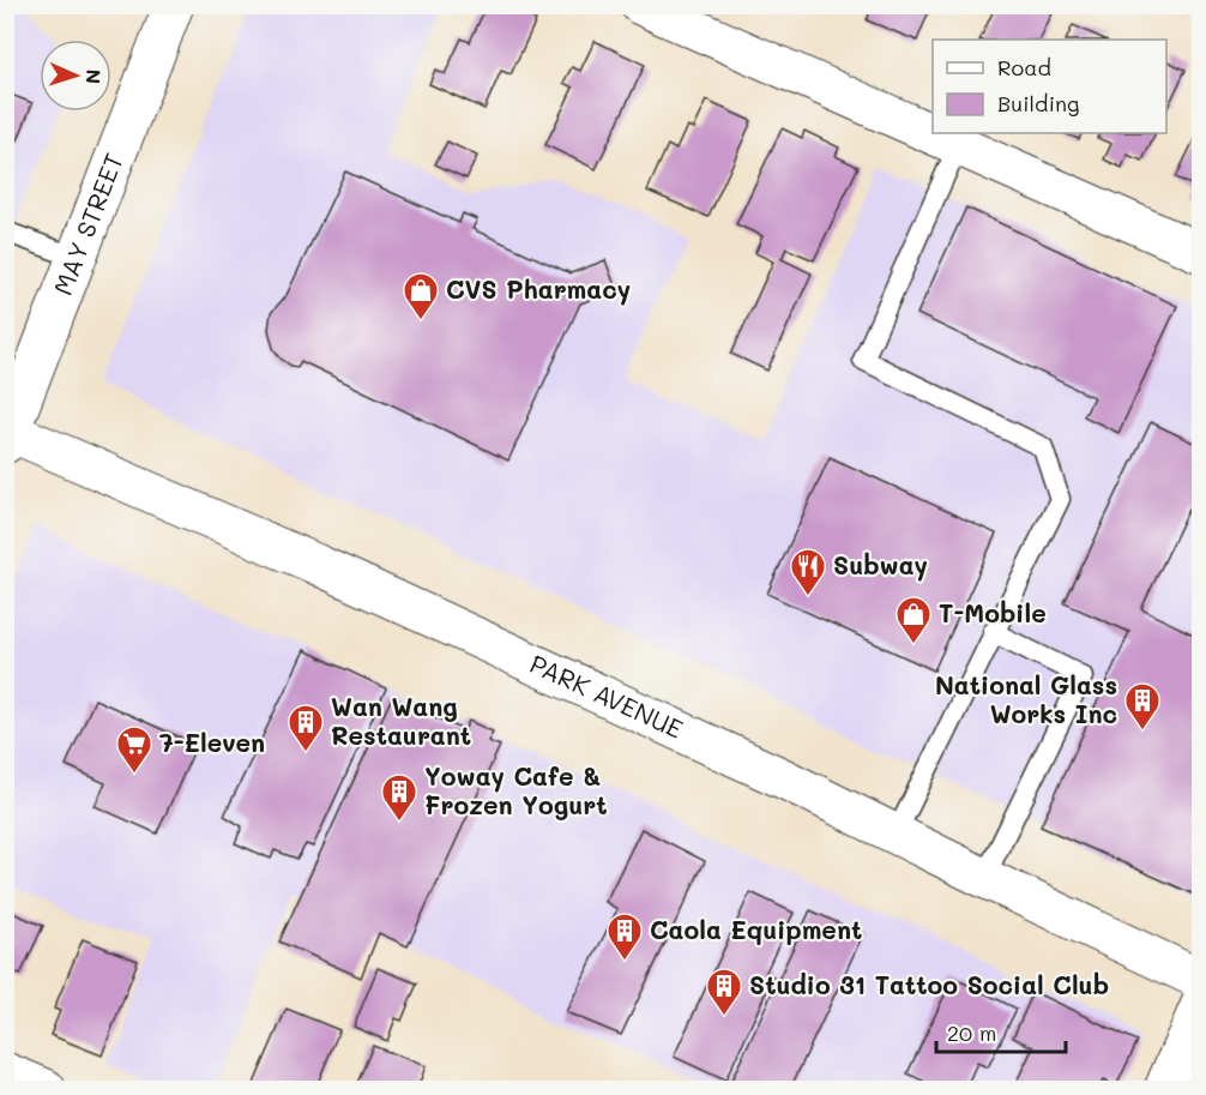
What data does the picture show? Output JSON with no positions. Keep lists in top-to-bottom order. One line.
{"streets":{"main road":["MAY STREET","PARK AVENUE"]},"crossings":[["MAY STREET","PARK AVENUE"]],"places":{"shop":["CVS Pharmacy","T-Mobile"],"restaurant":["Subway"],"building":["National Glass Works Inc","Wan Wang Restaurant","Yoway Cafe & Frozen Yogurt","Caola Equipment","Studio 31 Tattoo Social Club"],"supermarket":["7-Eleven"]},"legend":["Road","Building"],"scale_bar":"20 m","north":"right"}
